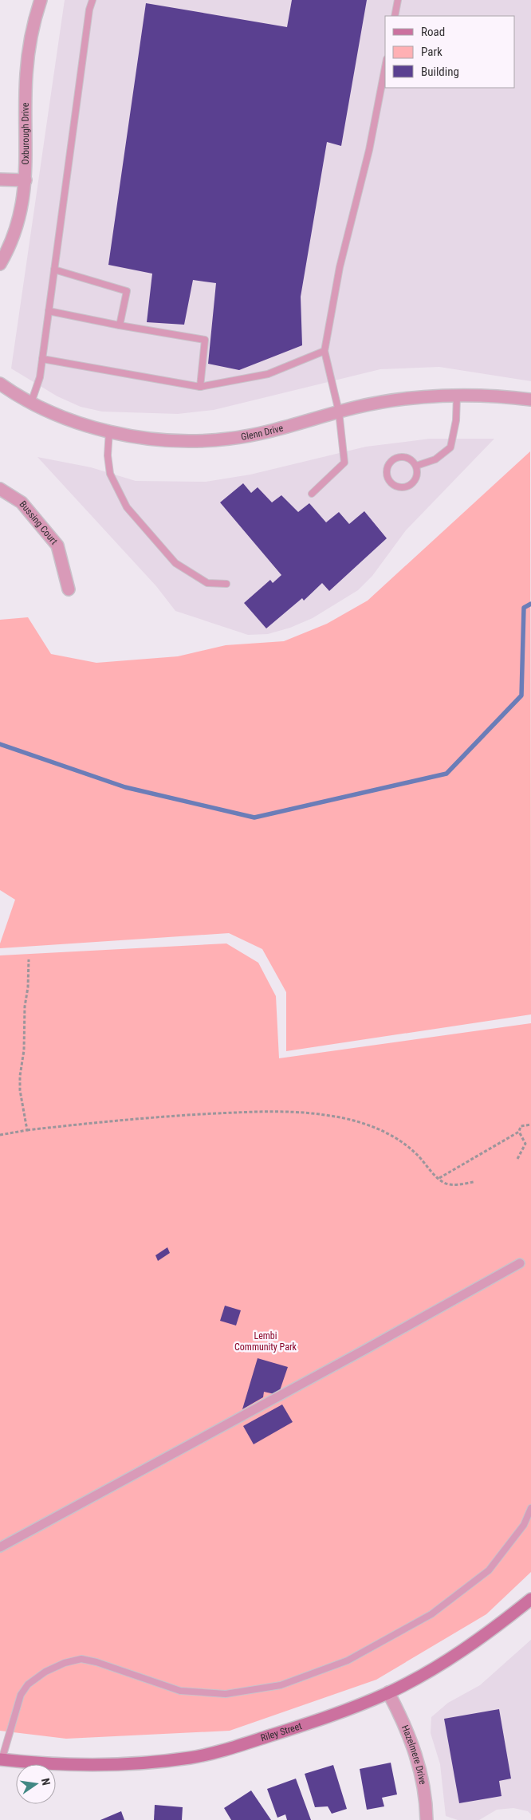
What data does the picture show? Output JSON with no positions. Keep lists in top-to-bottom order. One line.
{"streets":{"main road":["Riley Street"],"street":["Oxburough Drive","Glenn Drive","Bussing Court","Hazelmere Drive"]},"crossings":[["Riley Street","Hazelmere Drive"]],"parks":["Lembi Community Park"],"legend":["Road","Park","Building"],"north":"right"}
